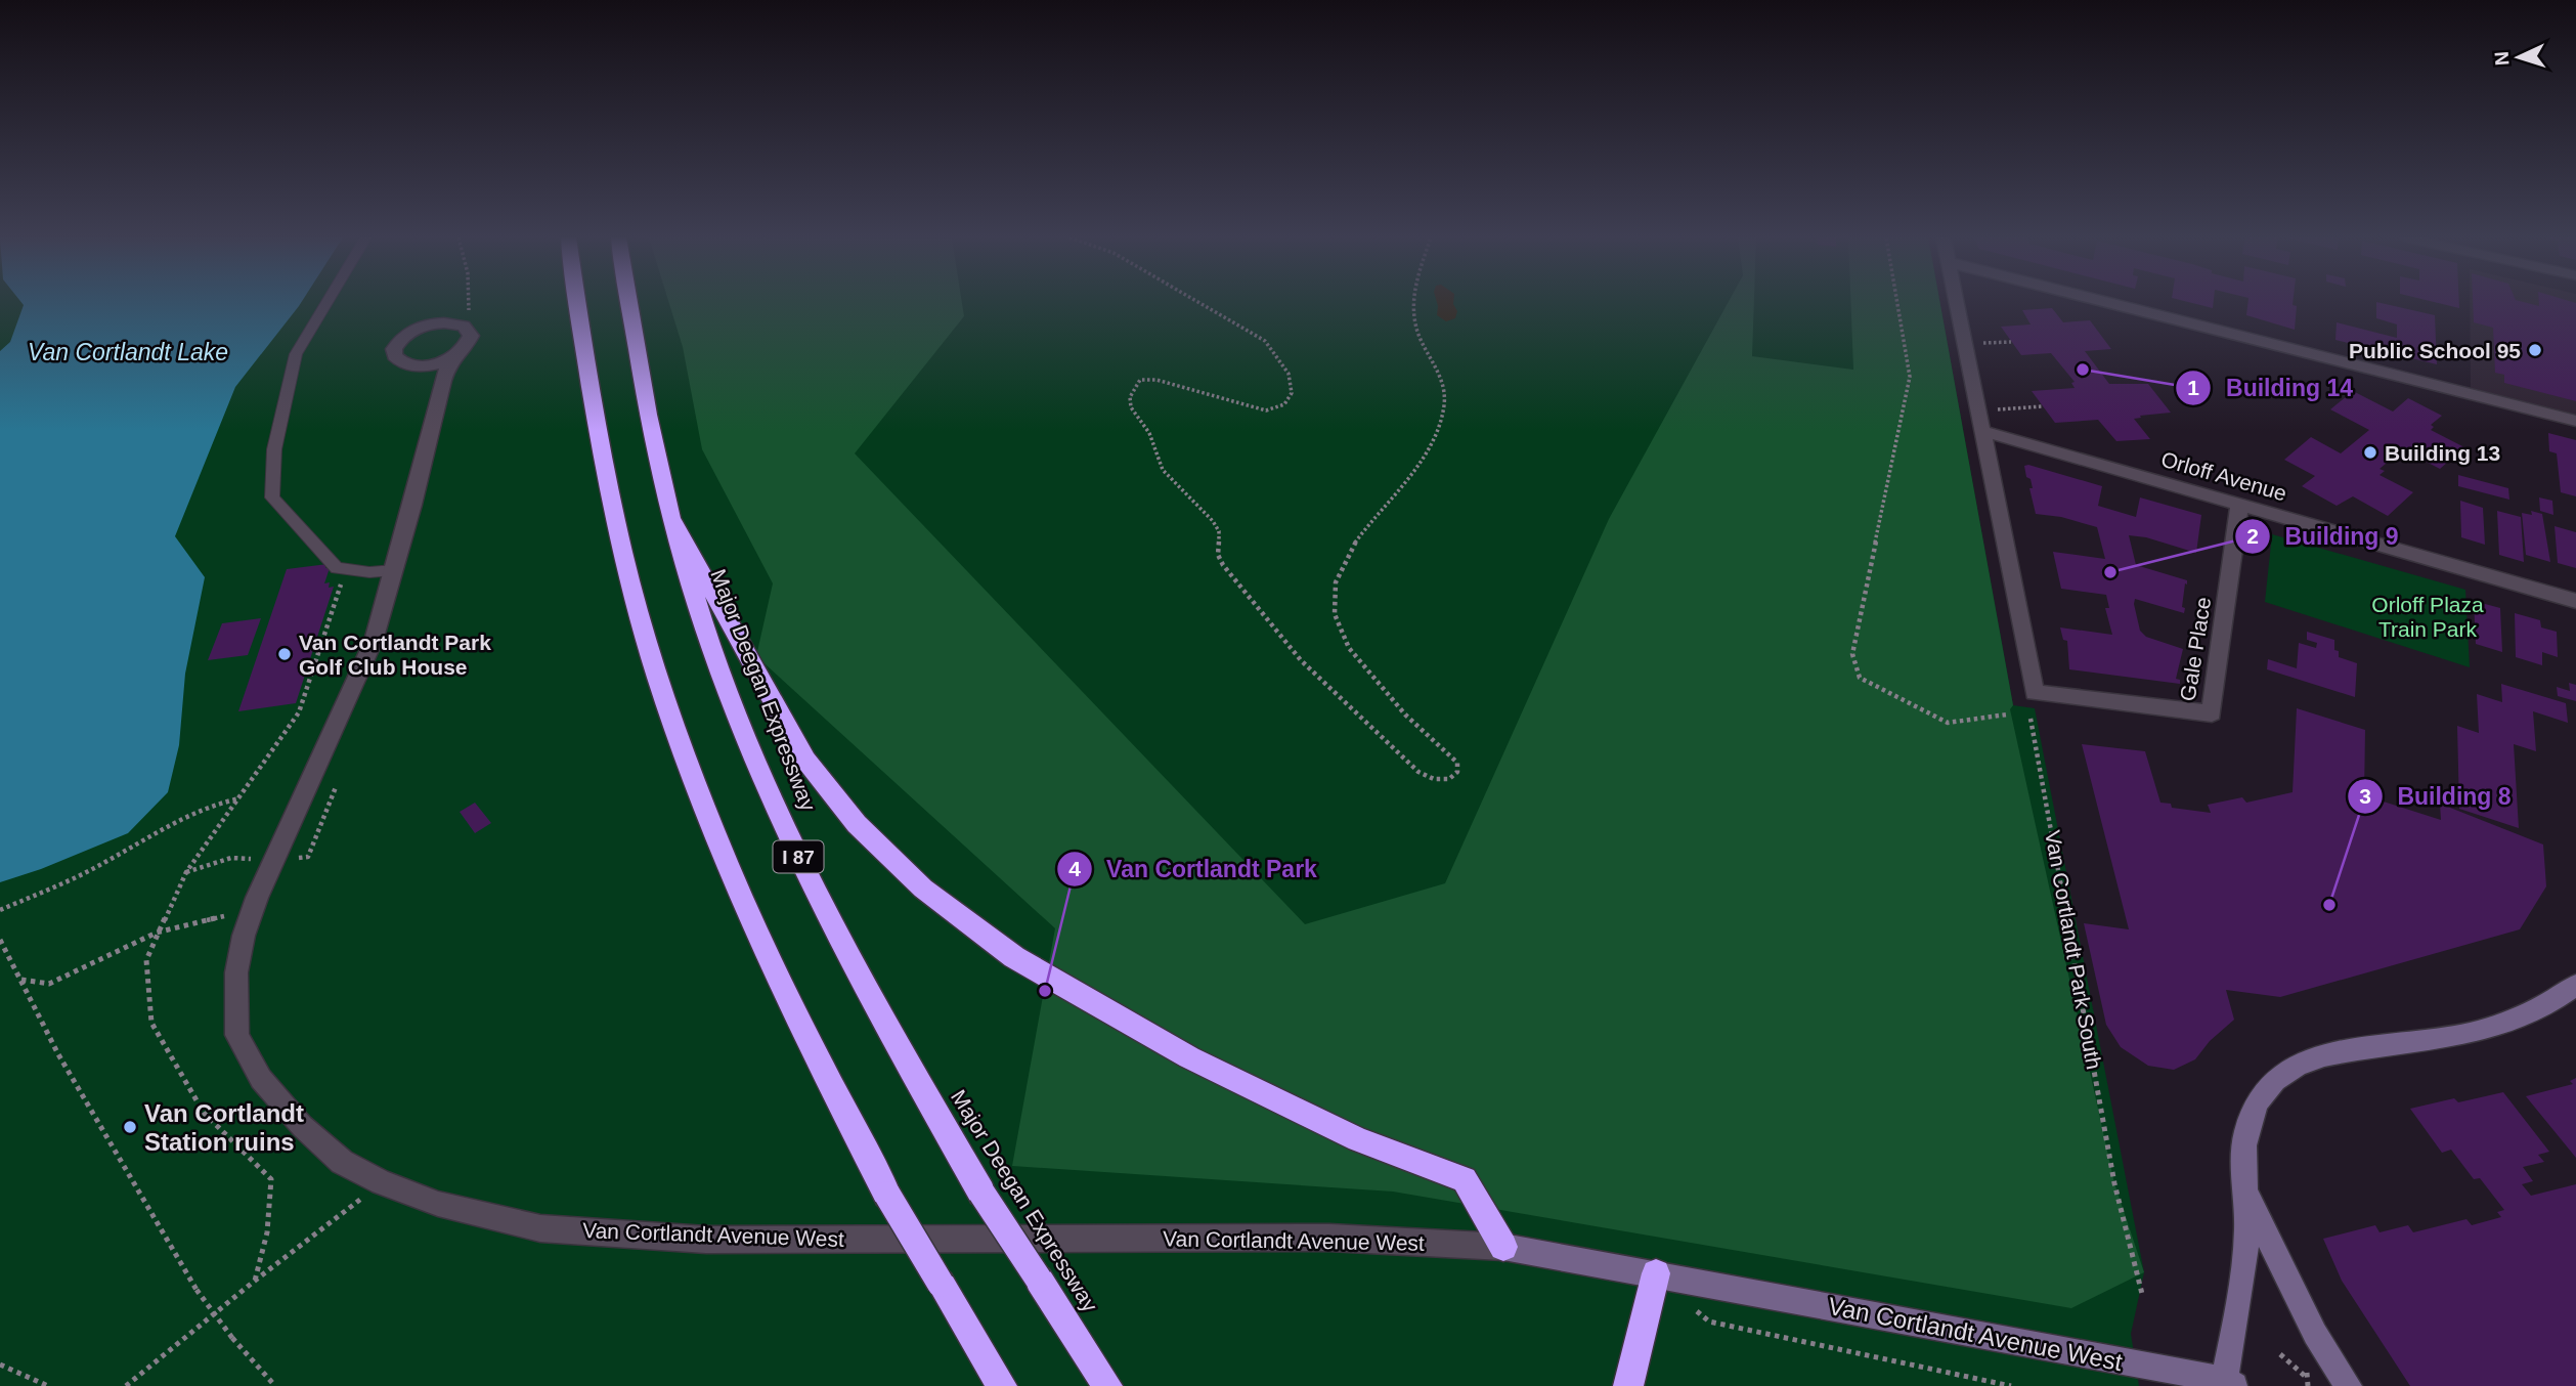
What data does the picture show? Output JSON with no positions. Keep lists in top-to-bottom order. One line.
{"streets":{"highway":["Major Deegan Expressway","I 87"],"main road":["Van Cortlandt Avenue West"],"street":["Orloff Avenue","Gale Place"],"path":["Van Cortlandt Park South"]},"crossings":[["Orloff Avenue","Gale Place"]],"water":["Van Cortlandt Lake"],"parks":["Orloff Plaza Train Park"],"places":["Public School 95","Building 14","Building 13","Building 9","Van Cortlandt Park Golf Club House","Building 8","Van Cortlandt Park","Van Cortlandt Station ruins"],"north":"left"}
